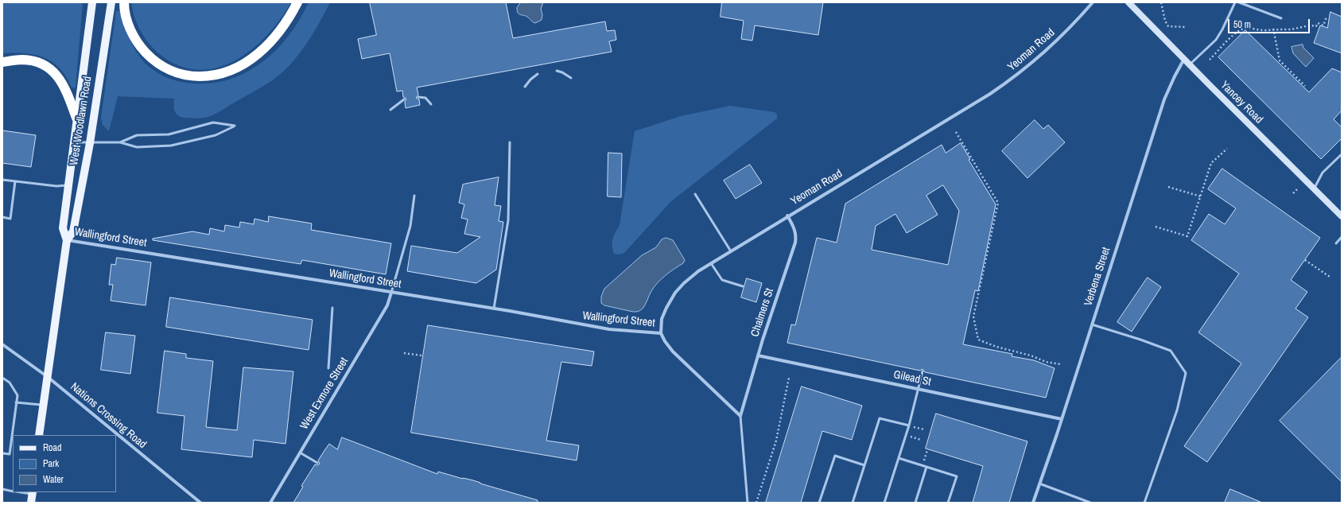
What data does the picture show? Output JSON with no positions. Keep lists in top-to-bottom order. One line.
{"streets":{"main road":["West Woodlawn Road"],"street":["Yeoman Road","Yancey Road","Wallingford Street","Verbena Street","Chalmers St","Gilead St","West Exmore Street","Nations Crossing Road"]},"crossings":[["Yeoman Road","Wallingford Street"],["Yeoman Road","Chalmers St"],["Yancey Road","Verbena Street"],["West Woodlawn Road","Wallingford Street"],["West Woodlawn Road","Nations Crossing Road"],["Wallingford Street","West Exmore Street"],["Verbena Street","Gilead St"],["Chalmers St","Gilead St"]],"legend":["Road","Park","Water"],"scale_bar":"50 m"}
